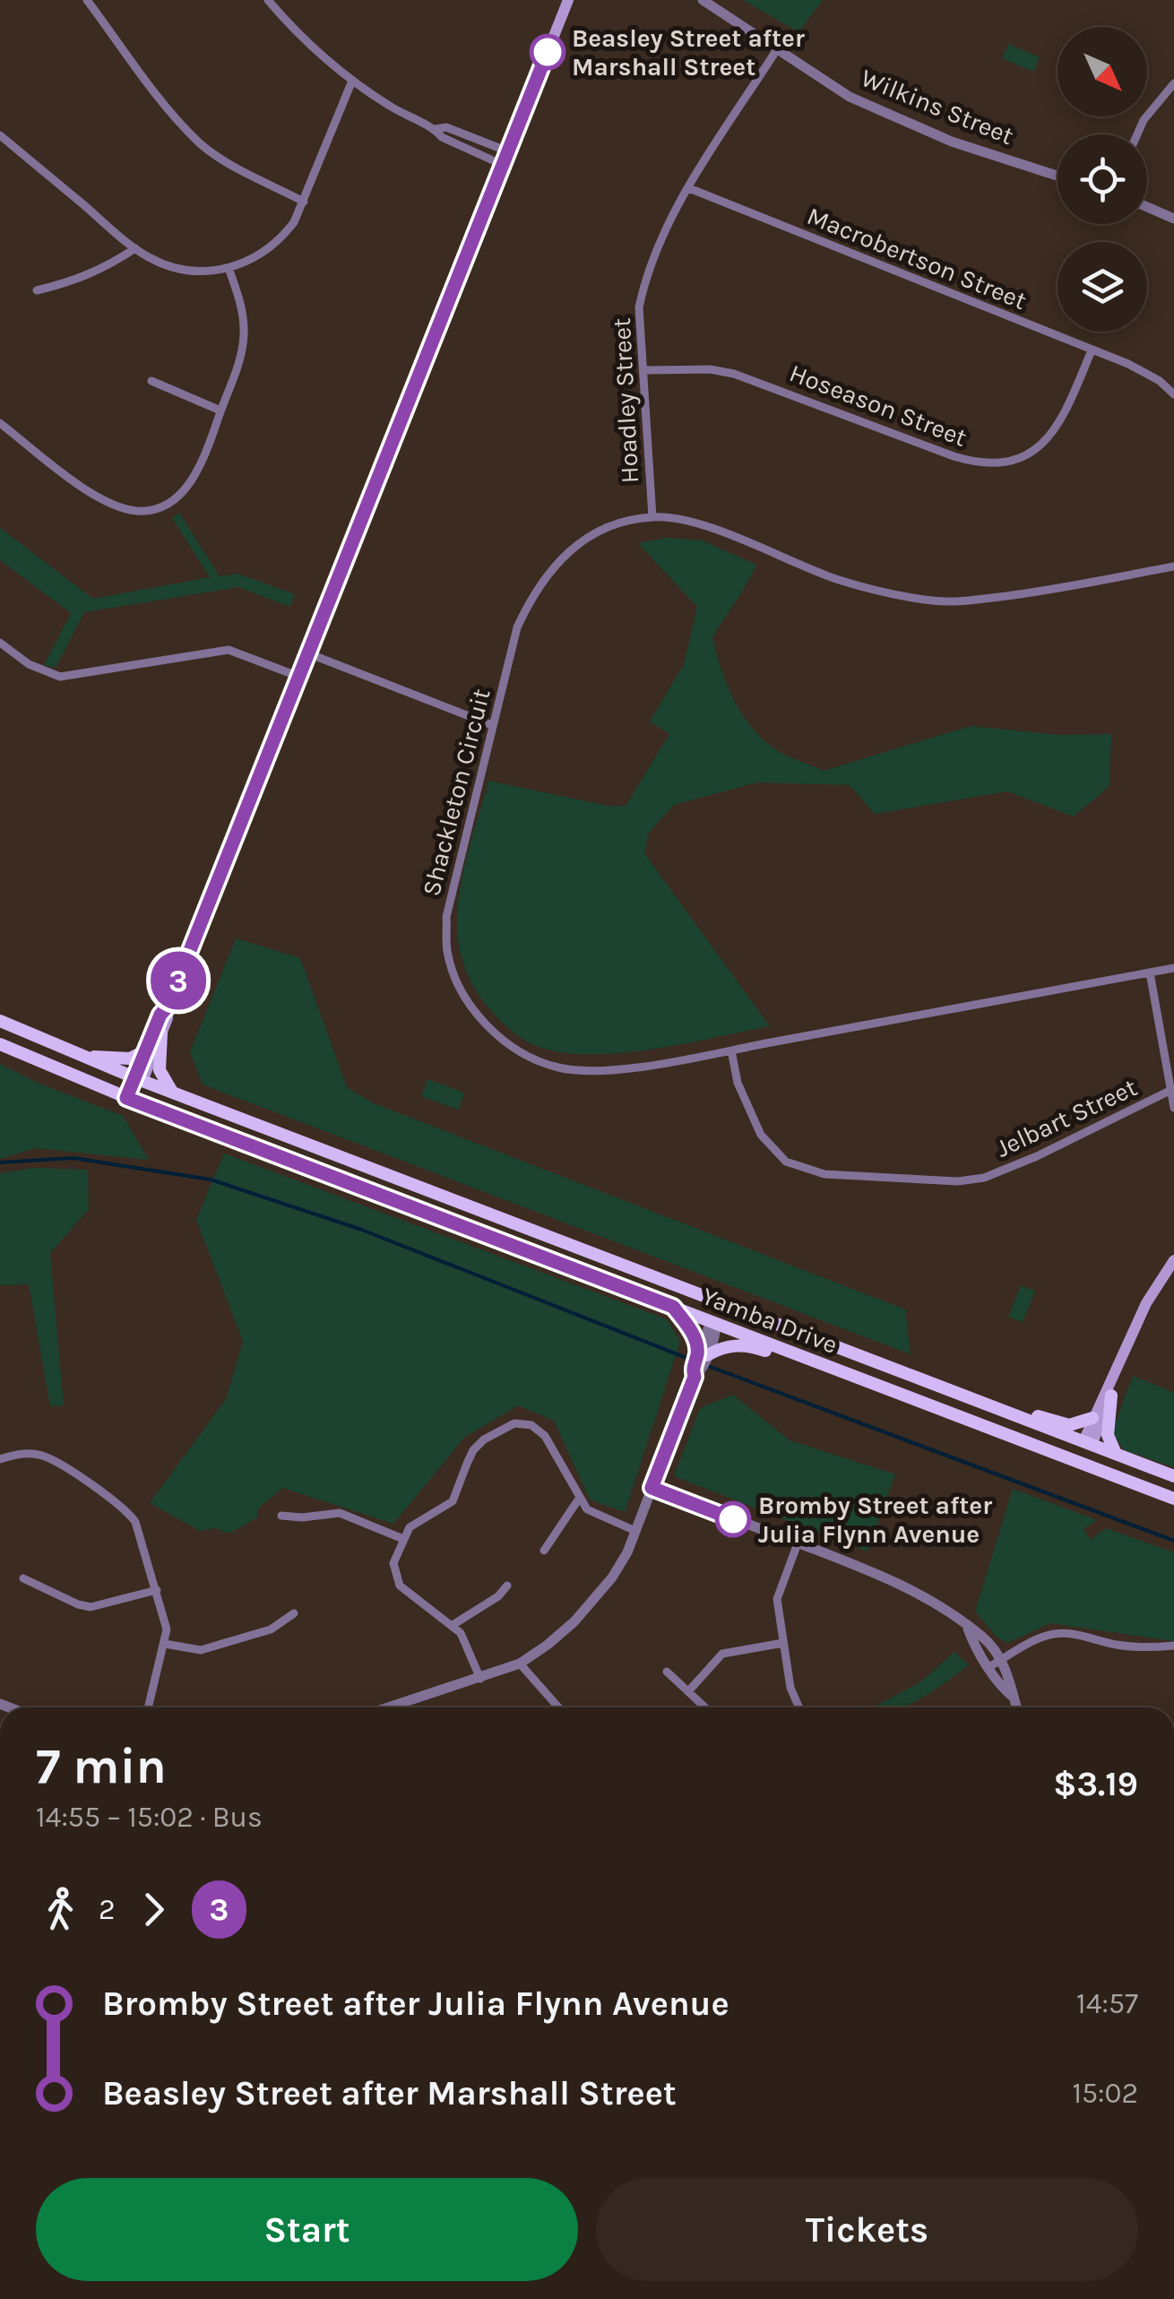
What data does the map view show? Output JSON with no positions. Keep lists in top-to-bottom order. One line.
{"streets":{"main road":["Yamba Drive"],"street":["Wilkins Street","Macrobertson Street","Hoadley Street","Hoseason Street","Shackleton Circuit","Jelbart Street"]},"crossings":[["Wilkins Street","Hoadley Street"],["Macrobertson Street","Hoadley Street"],["Macrobertson Street","Hoseason Street"],["Hoadley Street","Hoseason Street"],["Hoadley Street","Shackleton Circuit"],["Shackleton Circuit","Jelbart Street"]],"places":["Beasley Street after Marshall Street","Bromby Street after Julia Flynn Avenue"],"lines":["bus line 3"],"north":"bottom right","page":{"on_map":"3","heading":["7 min","14:55 – 15:02 · Bus","$3.19"],"legs":["2","3"],"list":[{"name":"Bromby Street after Julia Flynn Avenue","value":"14:57"},{"name":"Beasley Street after Marshall Street","value":"15:02"}],"buttons":["Start","Tickets"]}}
